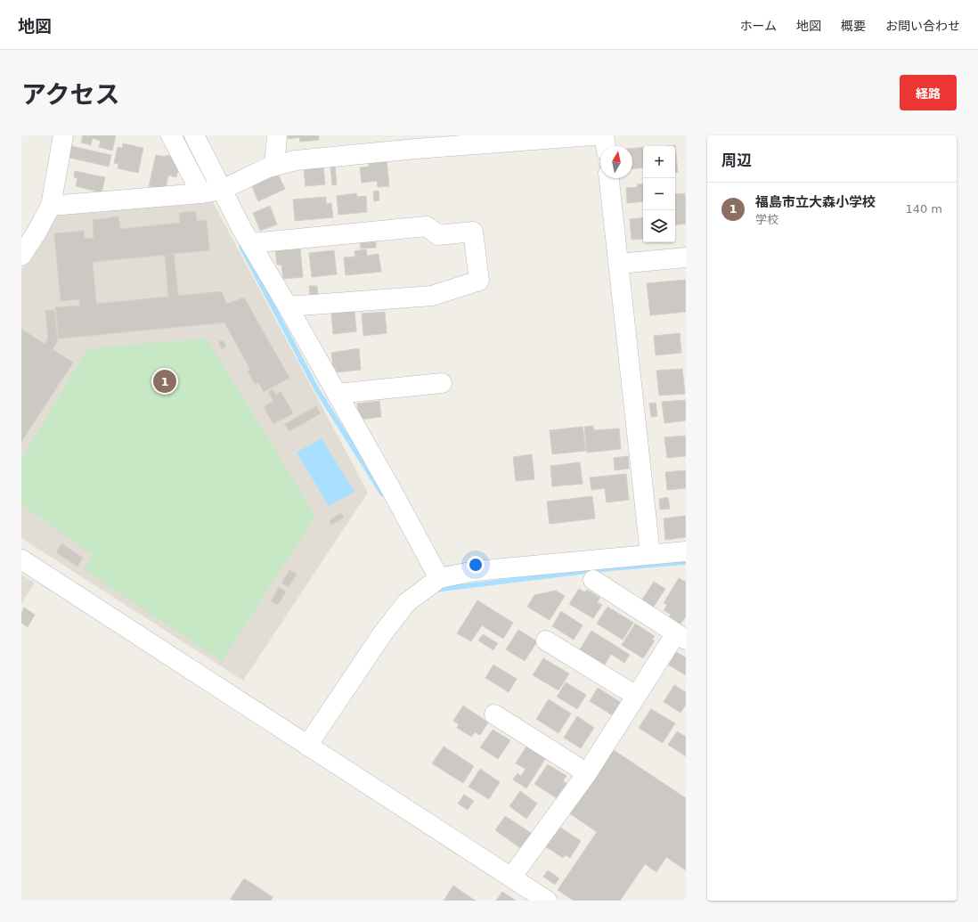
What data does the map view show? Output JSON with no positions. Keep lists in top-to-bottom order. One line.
{"north":"top","page":{"header":"地図","nav":["ホーム","地図","概要","お問い合わせ"],"title":"アクセス","buttons":"経路","heading":"周辺","map_buttons":["+","−"],"list":[{"mark":"1","name":"福島市立大森小学校","note":"学校","value":"140 m"}],"pins":"1"}}
